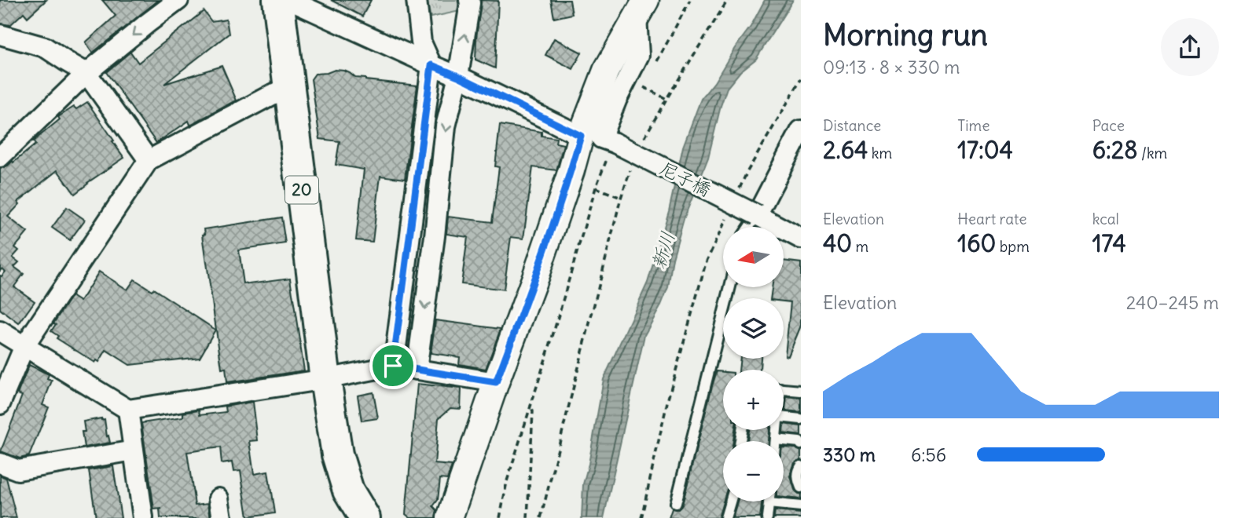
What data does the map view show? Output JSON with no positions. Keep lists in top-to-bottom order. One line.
{"streets":{"main road":["20"],"street":["尼子橋"]},"water":["新川"],"north":"left","page":{"heading":["Morning run","09:13 · 8 × 330 m"],"stats":[["Distance","2.64 km"],["Time","17:04"],["Pace","6:28 /km"],["Elevation","40 m"],["Heart rate","160 bpm"],["kcal","174"]],"map_buttons":["+","−"],"chart":["Elevation","240–245 m"],"list":[{"name":"330 m","note":"6:56"}]}}
